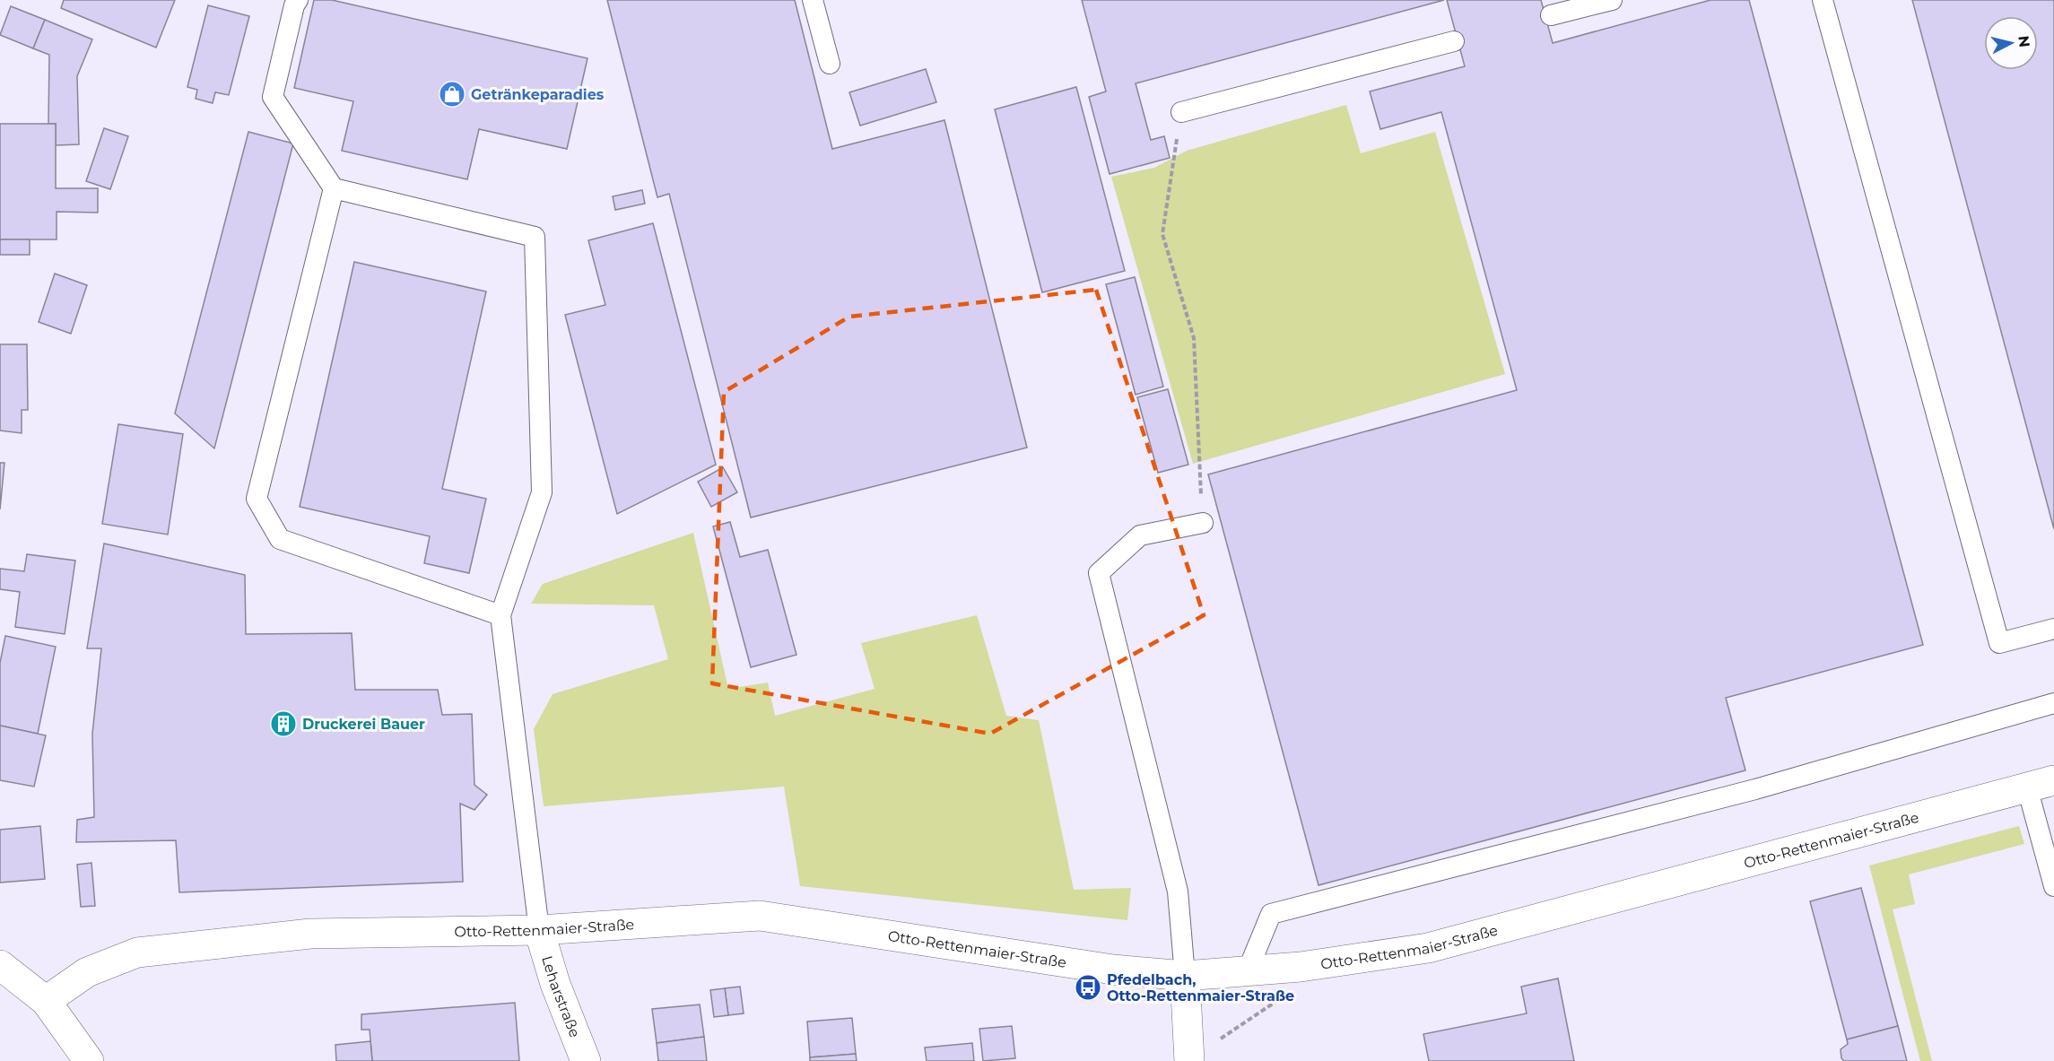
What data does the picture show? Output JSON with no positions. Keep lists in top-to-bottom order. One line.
{"streets":{"street":["Otto-Rettenmaier-Straße","Leharstraße"]},"crossings":[["Otto-Rettenmaier-Straße","Leharstraße"]],"places":{"shop":["Getränkeparadies"],"building":["Druckerei Bauer"],"bus stop":["Pfedelbach, Otto-Rettenmaier-Straße"]},"north":"right"}
